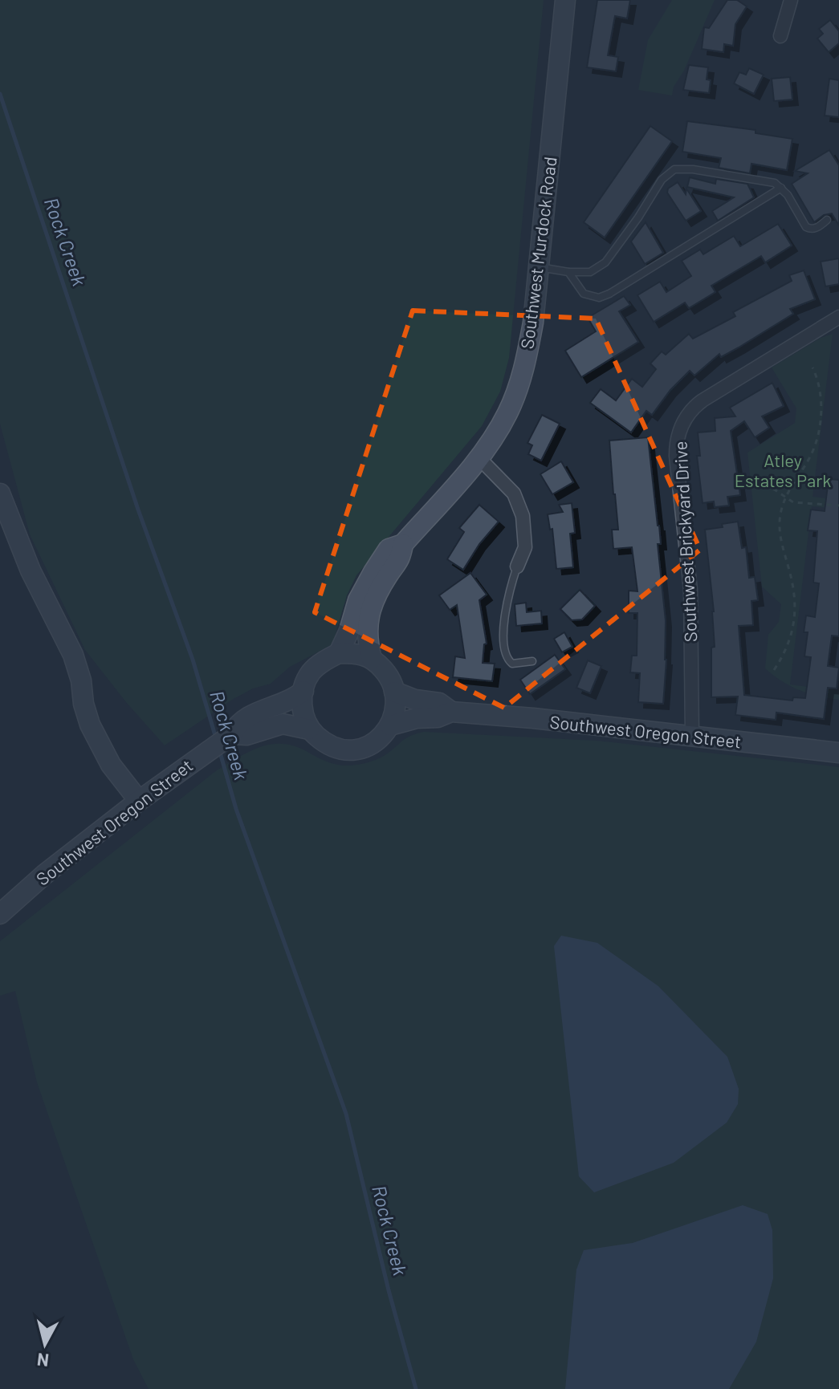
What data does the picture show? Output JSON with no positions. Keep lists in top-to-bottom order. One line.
{"streets":{"main road":["Southwest Murdock Road","Southwest Oregon Street"],"street":["Southwest Brickyard Drive"]},"crossings":[["Southwest Murdock Road","Southwest Oregon Street"],["Southwest Brickyard Drive","Southwest Oregon Street"]],"water":["Rock Creek"],"parks":["Atley Estates Park"],"north":"bottom"}
